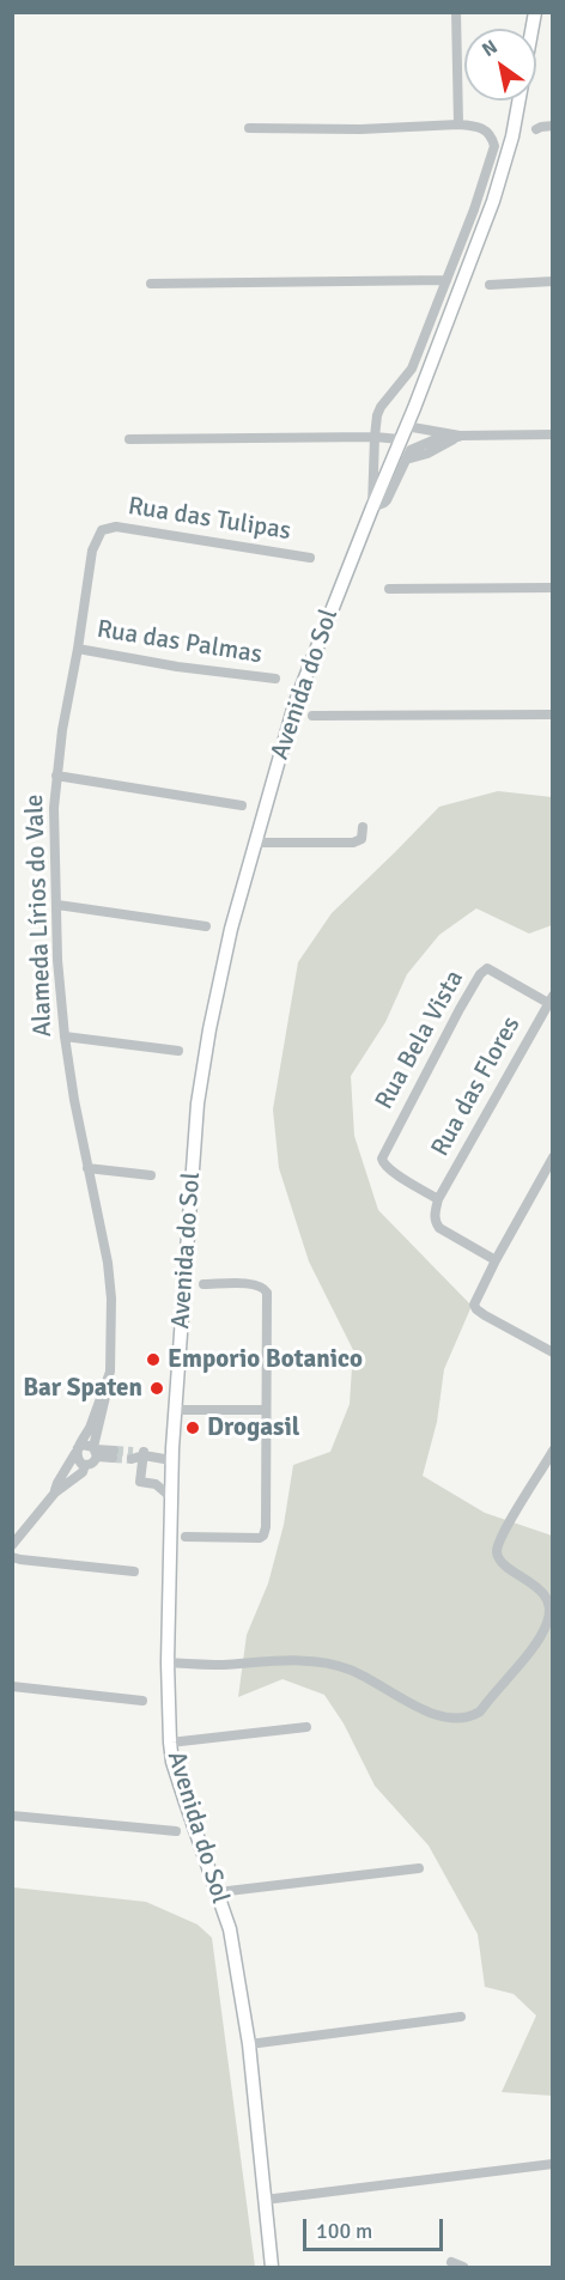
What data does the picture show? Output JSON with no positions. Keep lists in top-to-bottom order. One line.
{"streets":{"street":["Rua das Tulipas","Rua das Palmas","Avenida do Sol","Alameda Lírios do Vale","Rua Bela Vista","Rua das Flores"]},"crossings":[["Rua das Tulipas","Alameda Lírios do Vale"],["Rua das Palmas","Alameda Lírios do Vale"],["Rua Bela Vista","Rua das Flores"]],"places":["Emporio Botanico","Bar Spaten","Drogasil"],"scale_bar":"100 m","north":"top left"}
